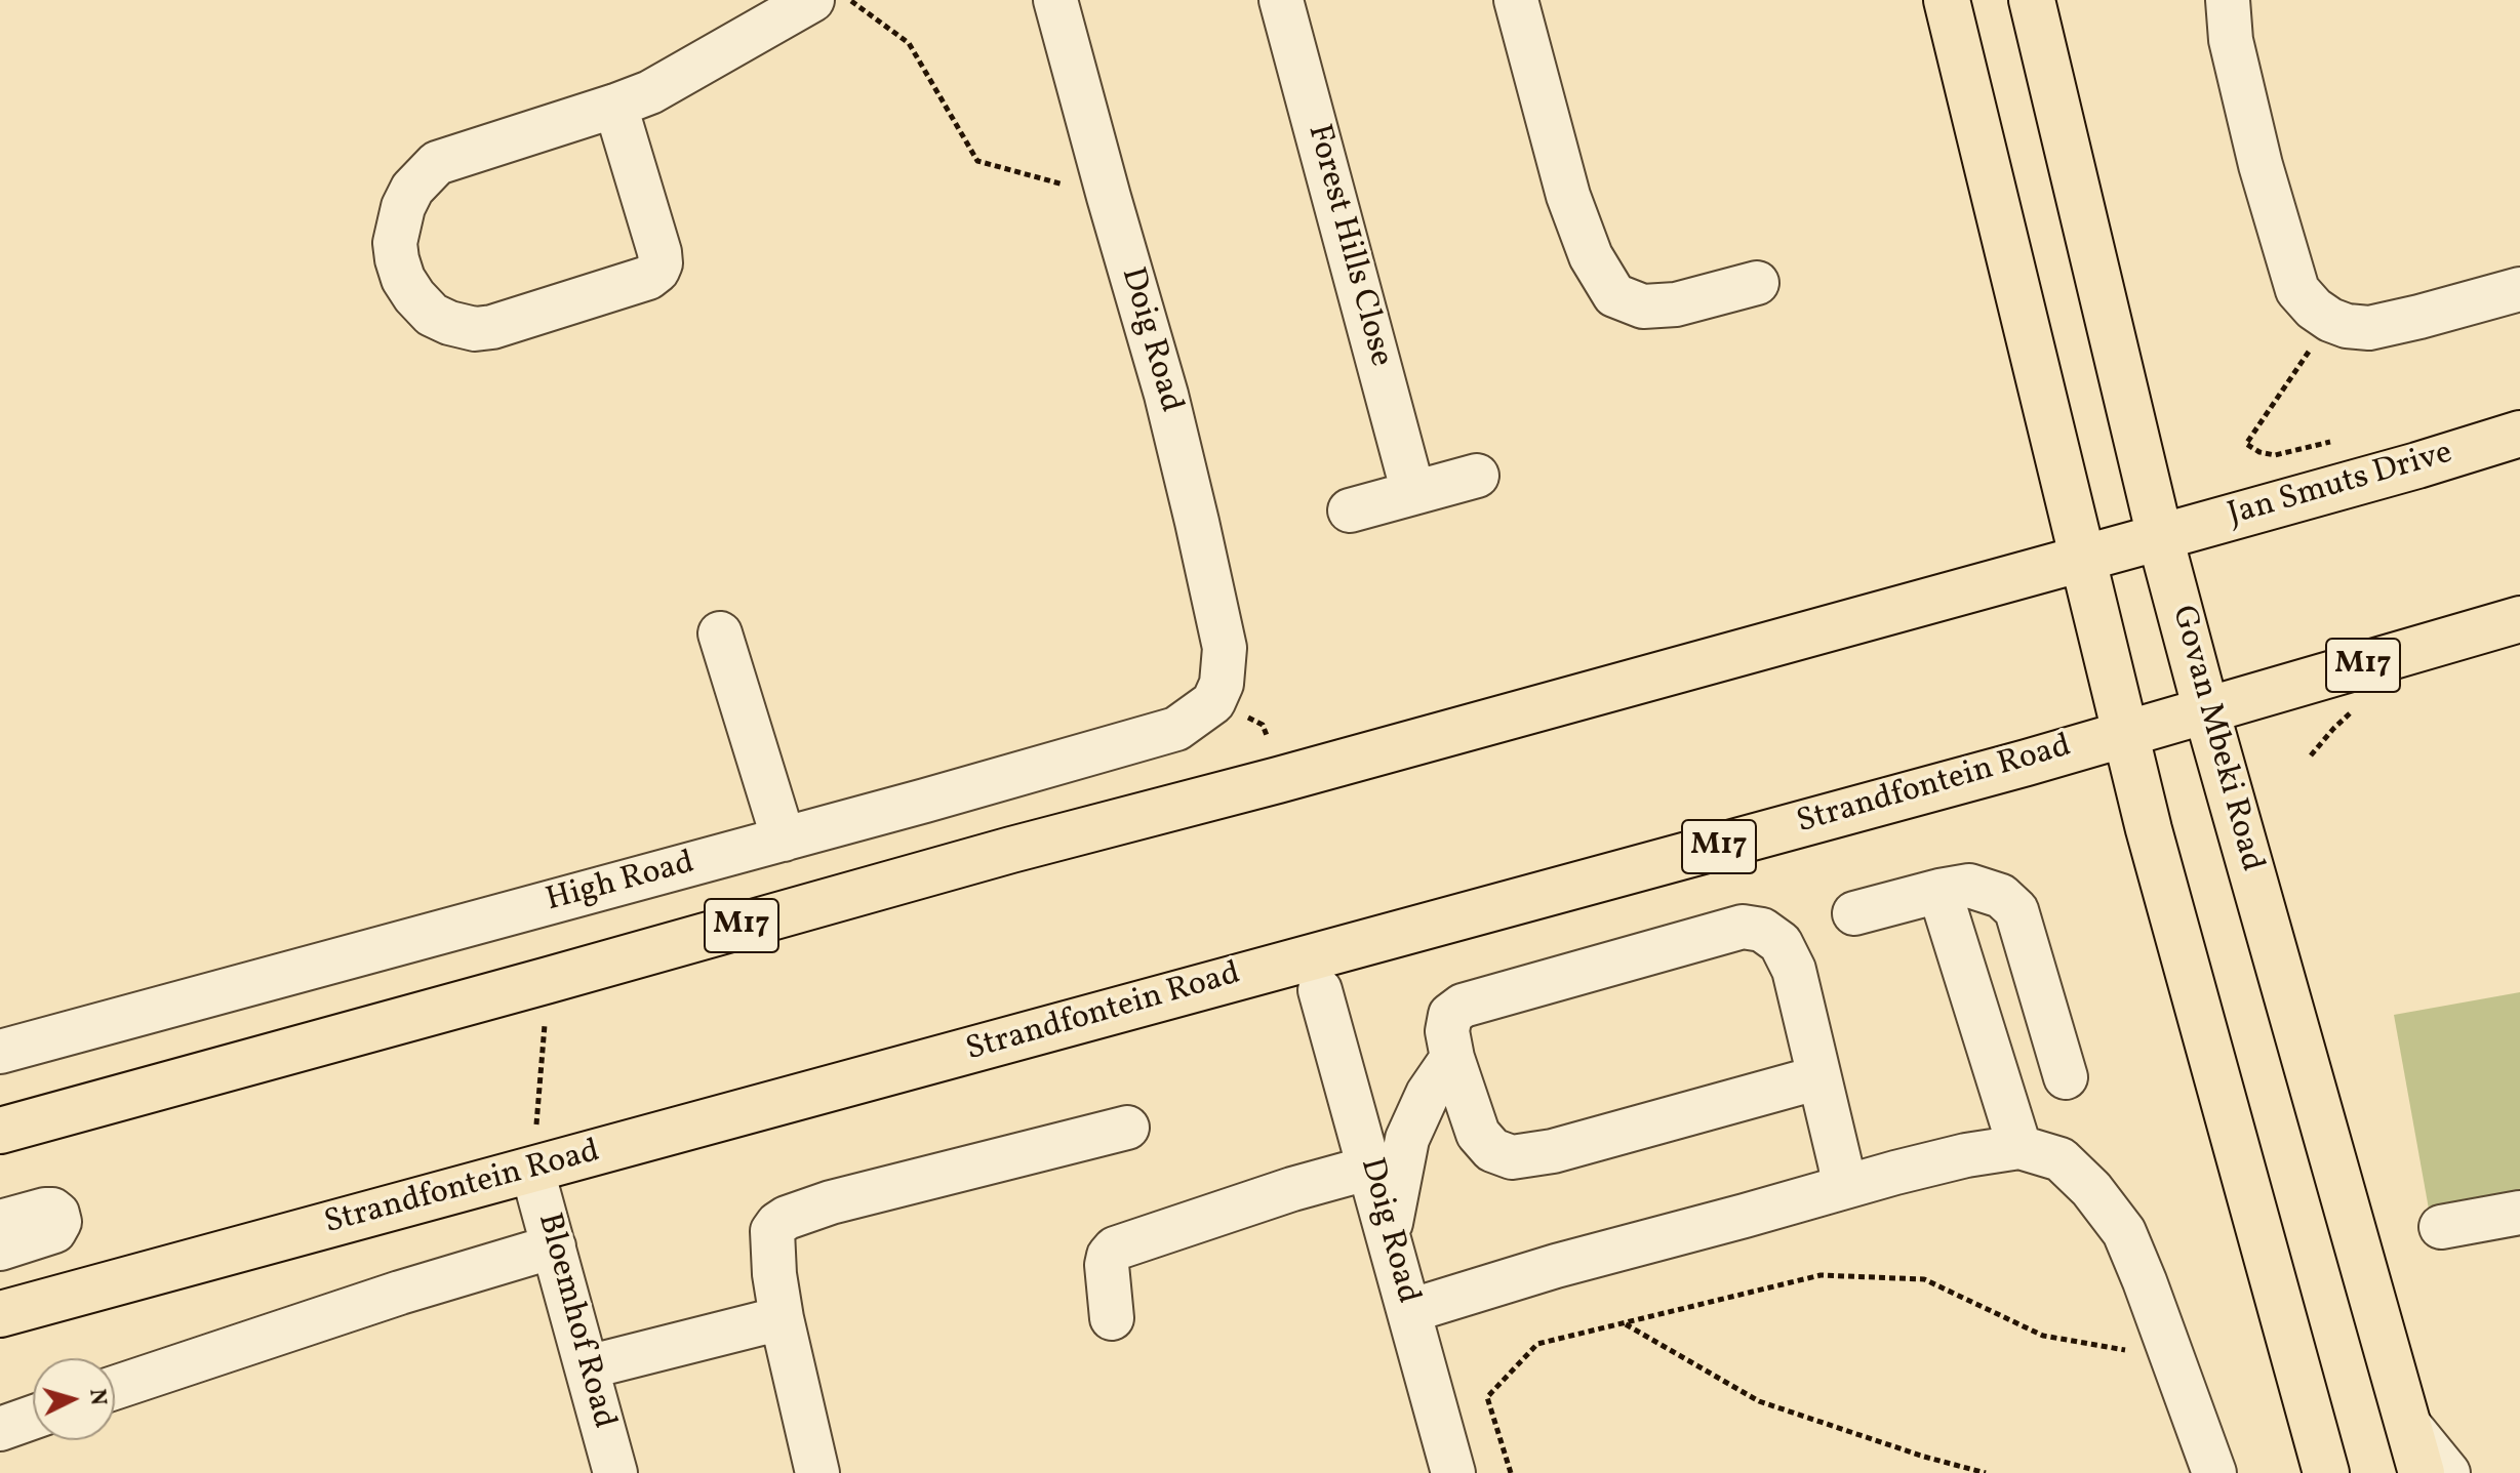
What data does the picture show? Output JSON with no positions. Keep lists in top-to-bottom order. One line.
{"streets":{"main road":["Jan Smuts Drive","M17","Govan Mbeki Road","Strandfontein Road"],"street":["Forest Hills Close","Doig Road","High Road","Bloemhof Road"]},"crossings":[["Doig Road","High Road"],["Jan Smuts Drive","M17"],["Jan Smuts Drive","Govan Mbeki Road"],["M17","Govan Mbeki Road"],["M17","Strandfontein Road"],["Govan Mbeki Road","Strandfontein Road"],["Strandfontein Road","Bloemhof Road"]],"north":"right"}
